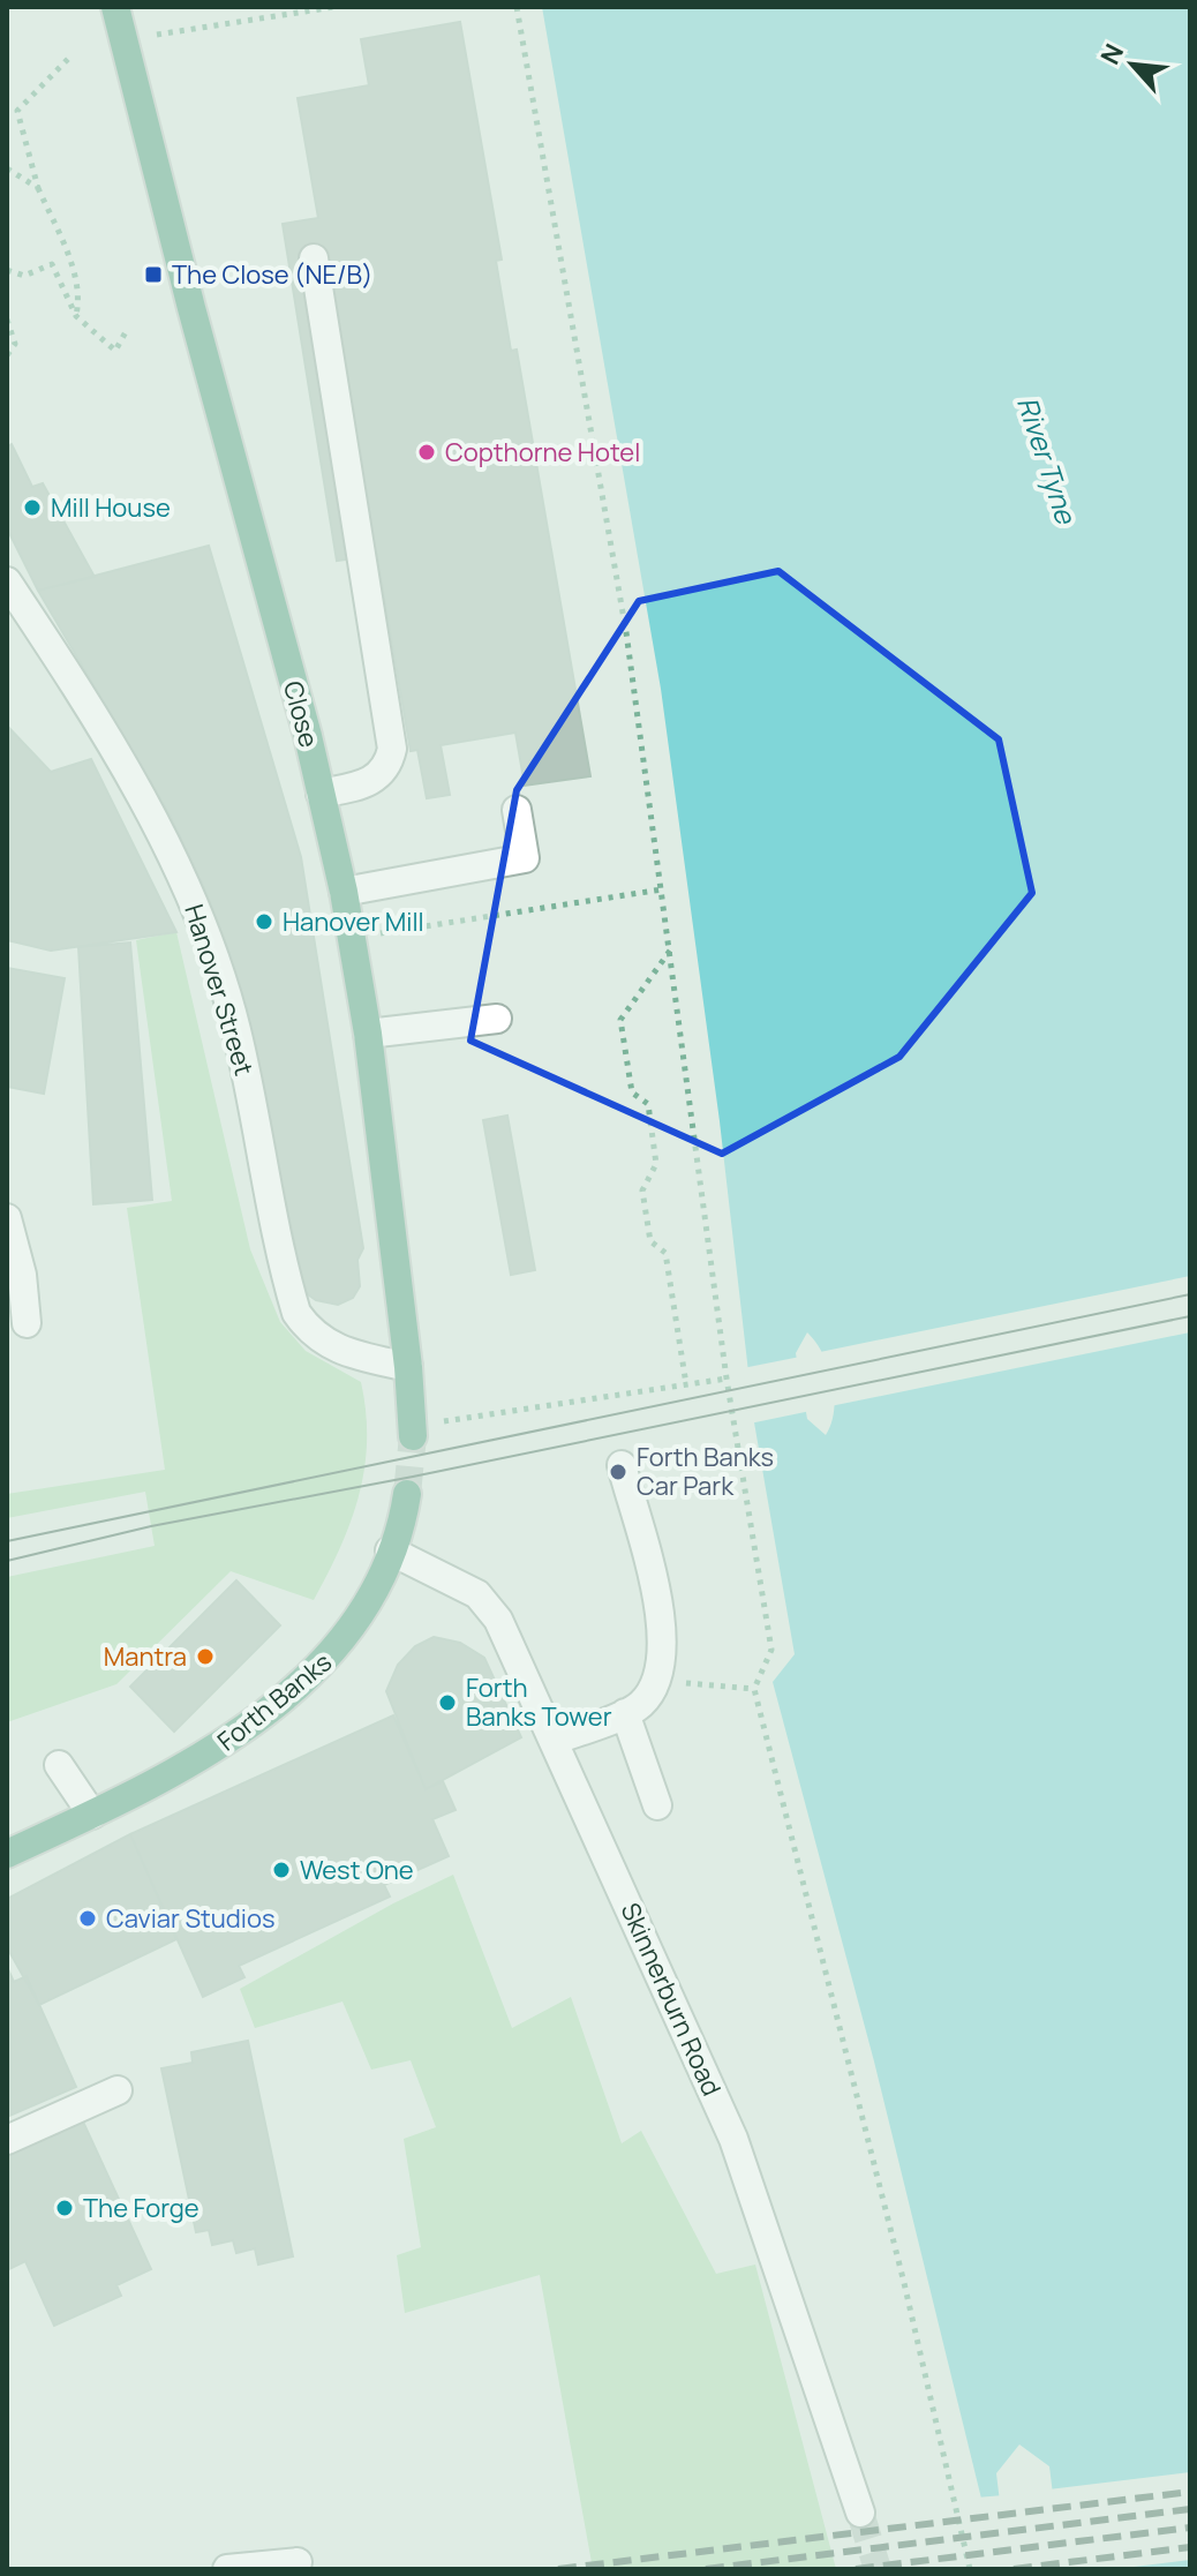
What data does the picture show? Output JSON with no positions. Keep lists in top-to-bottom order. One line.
{"streets":{"main road":["Close","Forth Banks"],"street":["Hanover Street","Skinnerburn Road"]},"crossings":[["Close","Hanover Street"],["Forth Banks","Skinnerburn Road"]],"water":["River Tyne"],"places":{"transit":["The Close (NE/B)"],"other":["Copthorne Hotel","Mill House","Hanover Mill","Forth Banks Car Park","Mantra","Forth Banks Tower","West One","Caviar Studios","The Forge"]},"north":"top left"}
